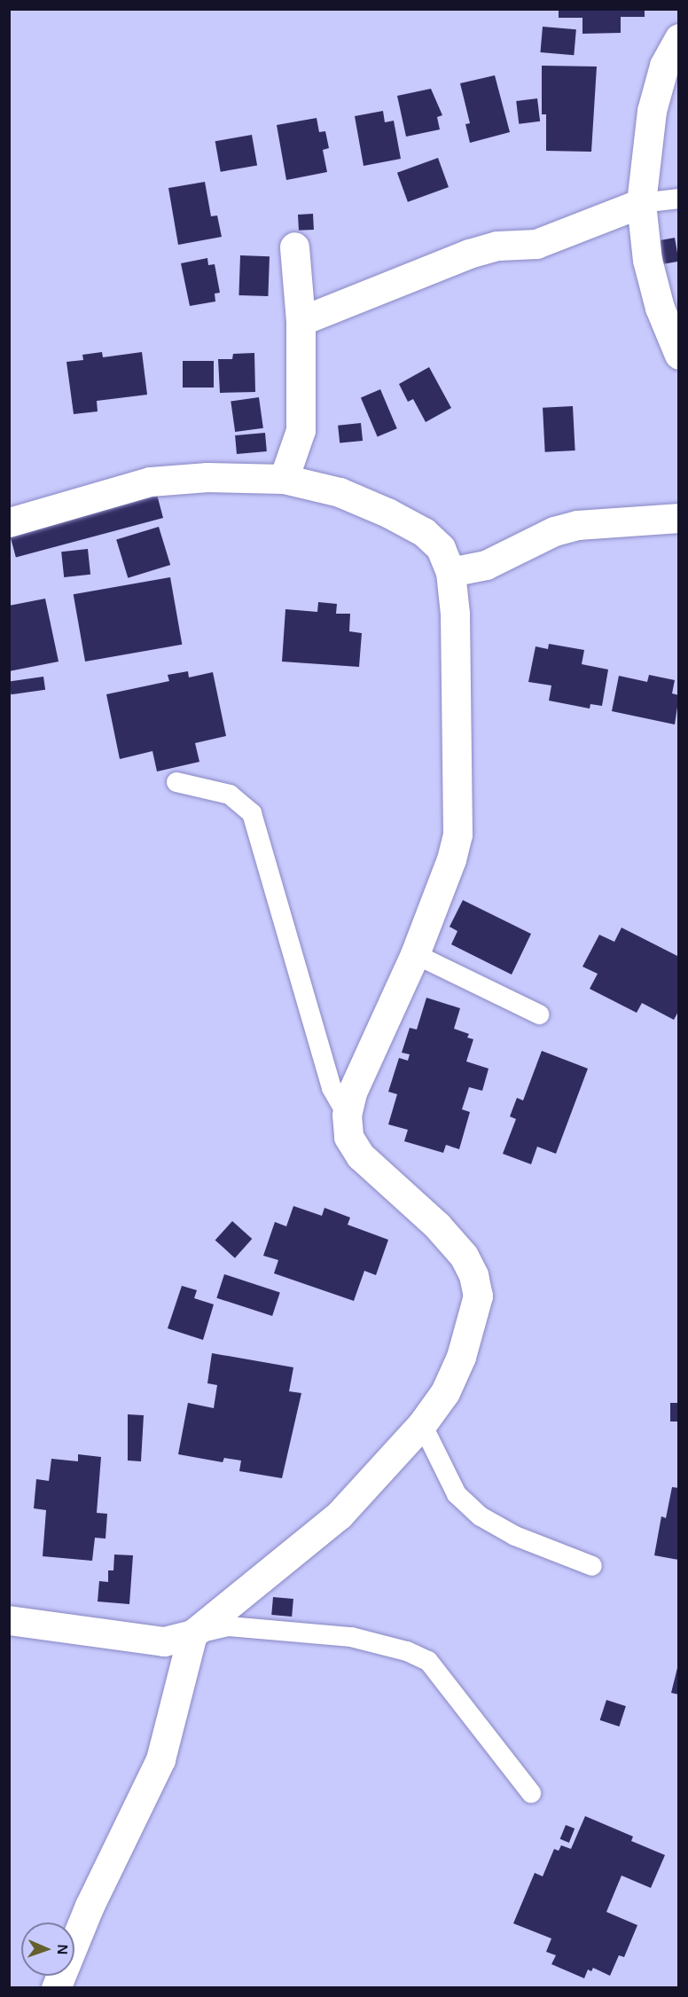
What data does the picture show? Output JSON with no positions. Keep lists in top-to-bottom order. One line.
{"north":"right"}
